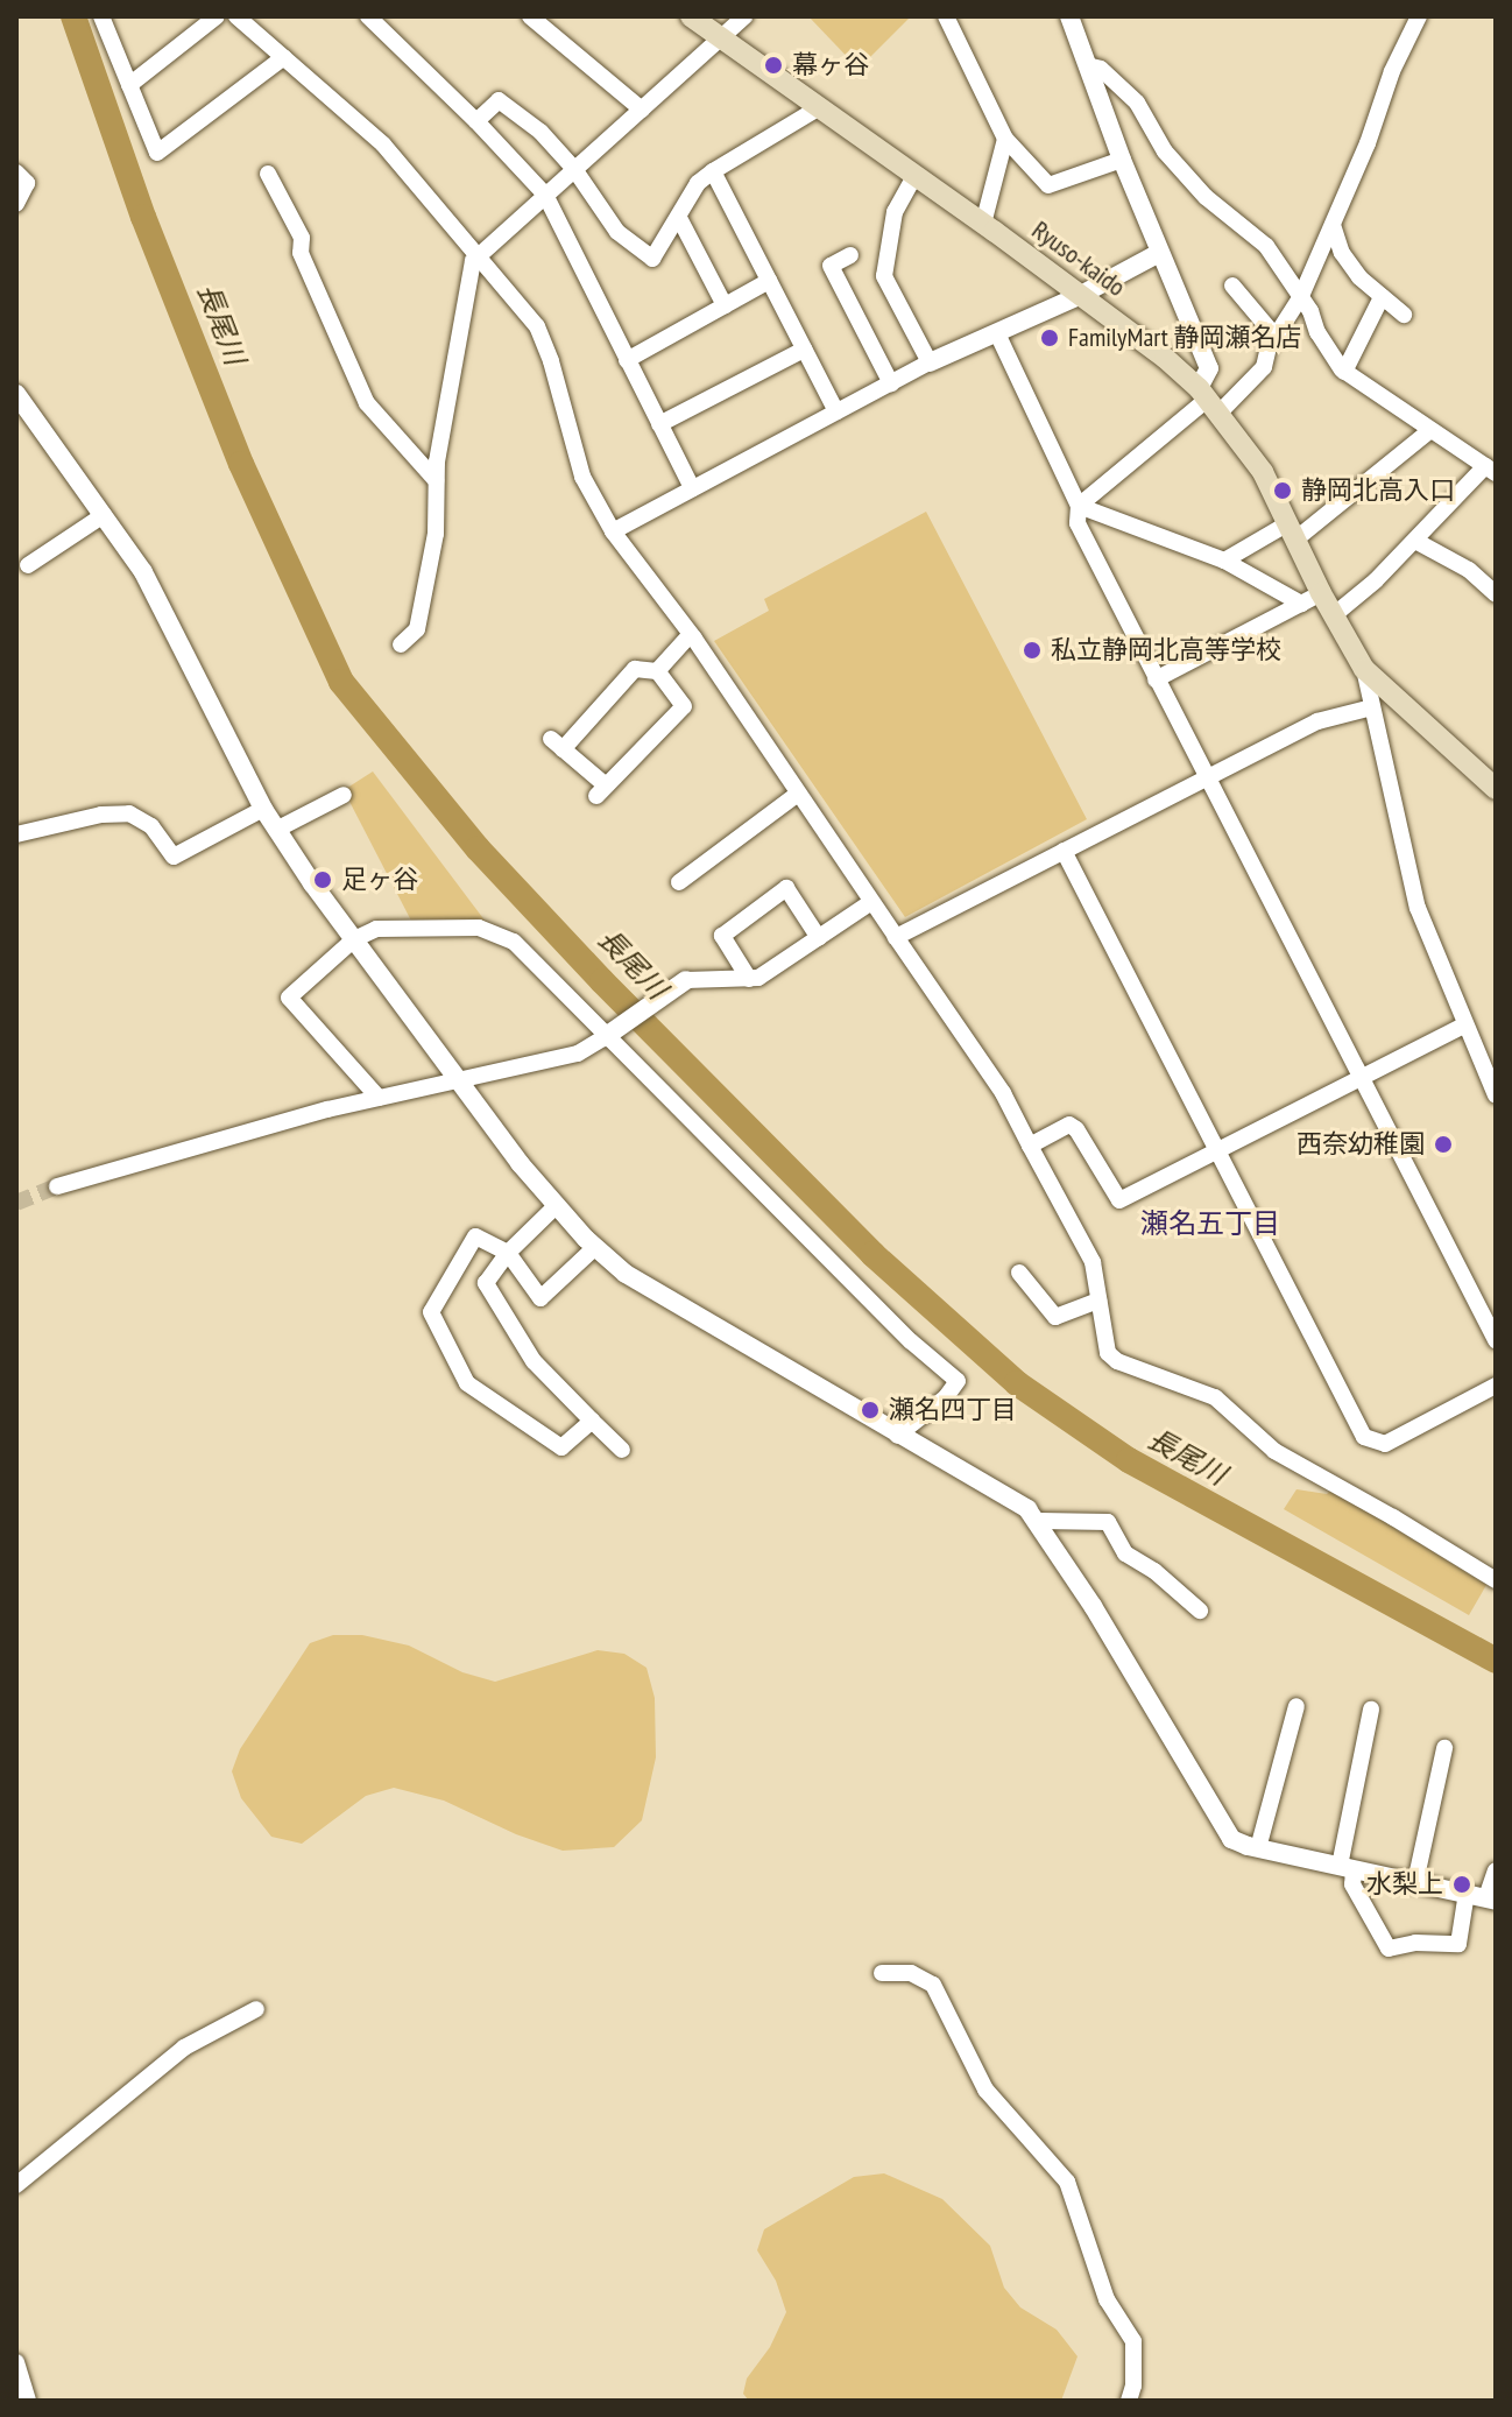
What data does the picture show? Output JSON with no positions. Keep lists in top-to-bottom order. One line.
{"streets":{"main road":["Ryuso-kaido"]},"districts":["瀬名五丁目"],"water":["長尾川"],"places":["幕ヶ谷","FamilyMart 静岡瀬名店","静岡北高入口","私立静岡北高等学校","足ヶ谷","西奈幼稚園","瀬名四丁目","水梨上"]}
